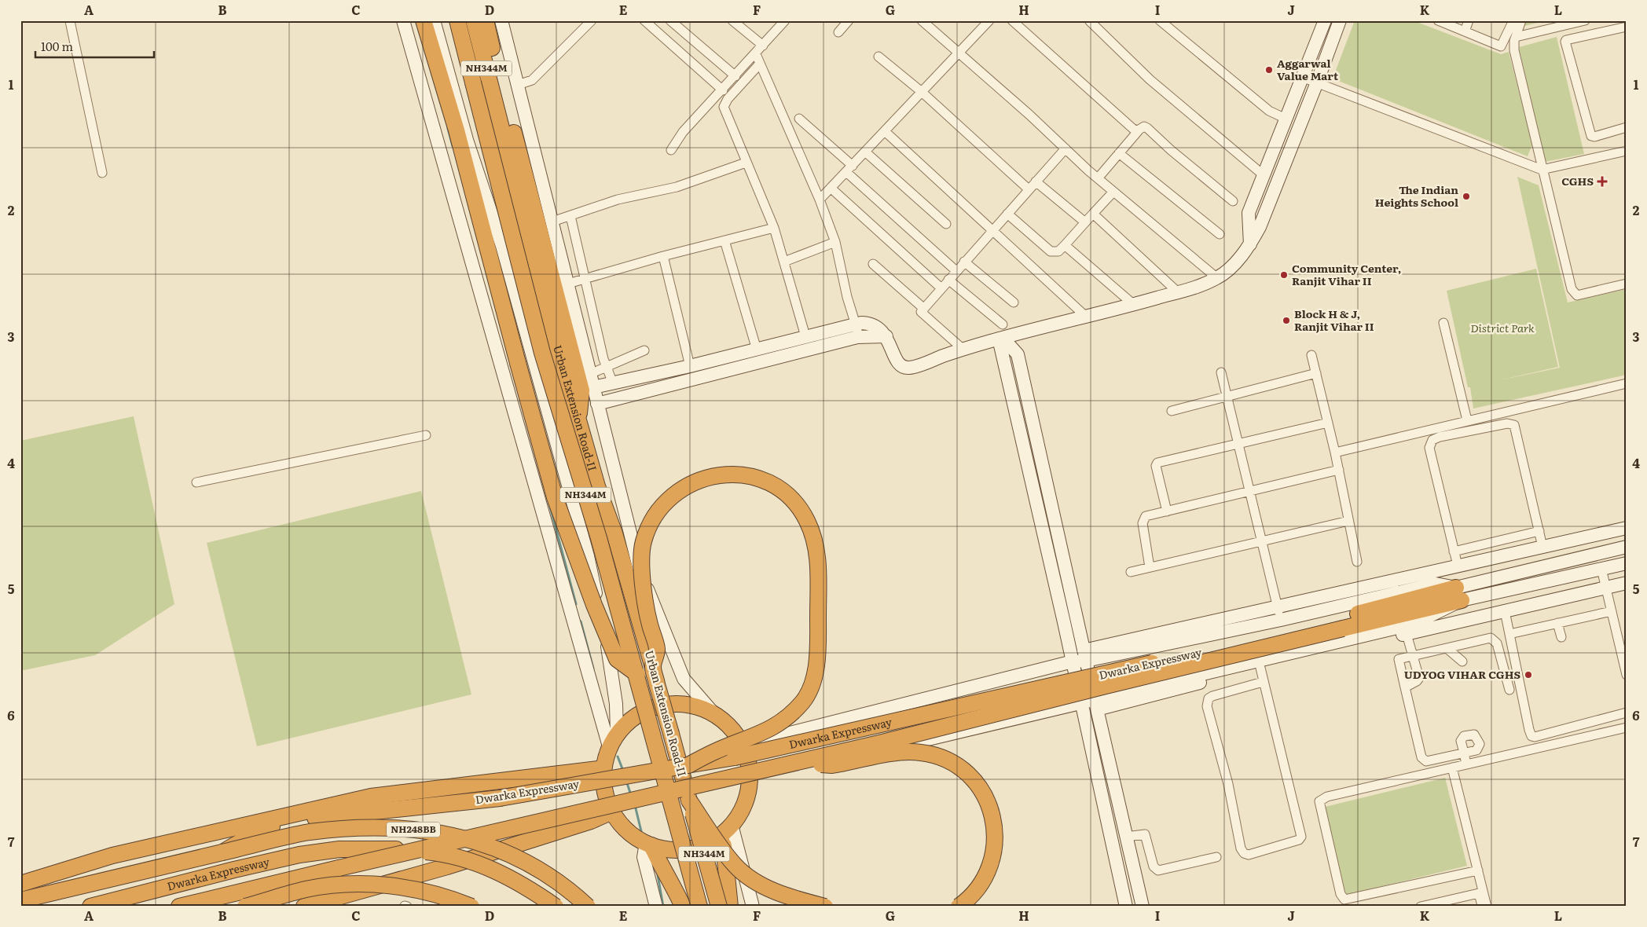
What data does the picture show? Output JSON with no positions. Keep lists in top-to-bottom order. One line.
{"streets":{"highway":["NH344M","Urban Extension Road-II","Dwarka Expressway","NH248BB"]},"parks":["District Park"],"places":{"other":["Aggarwal Value Mart","The Indian Heights School","Community Center, Ranjit Vihar II","Block H & J, Ranjit Vihar II","UDYOG VIHAR CGHS"],"health":["CGHS"]},"scale_bar":"100 m","grid":{"columns":["A","B","C","D","E","F","G","H","I","J","K","L"],"rows":["1","2","3","4","5","6","7"]}}
